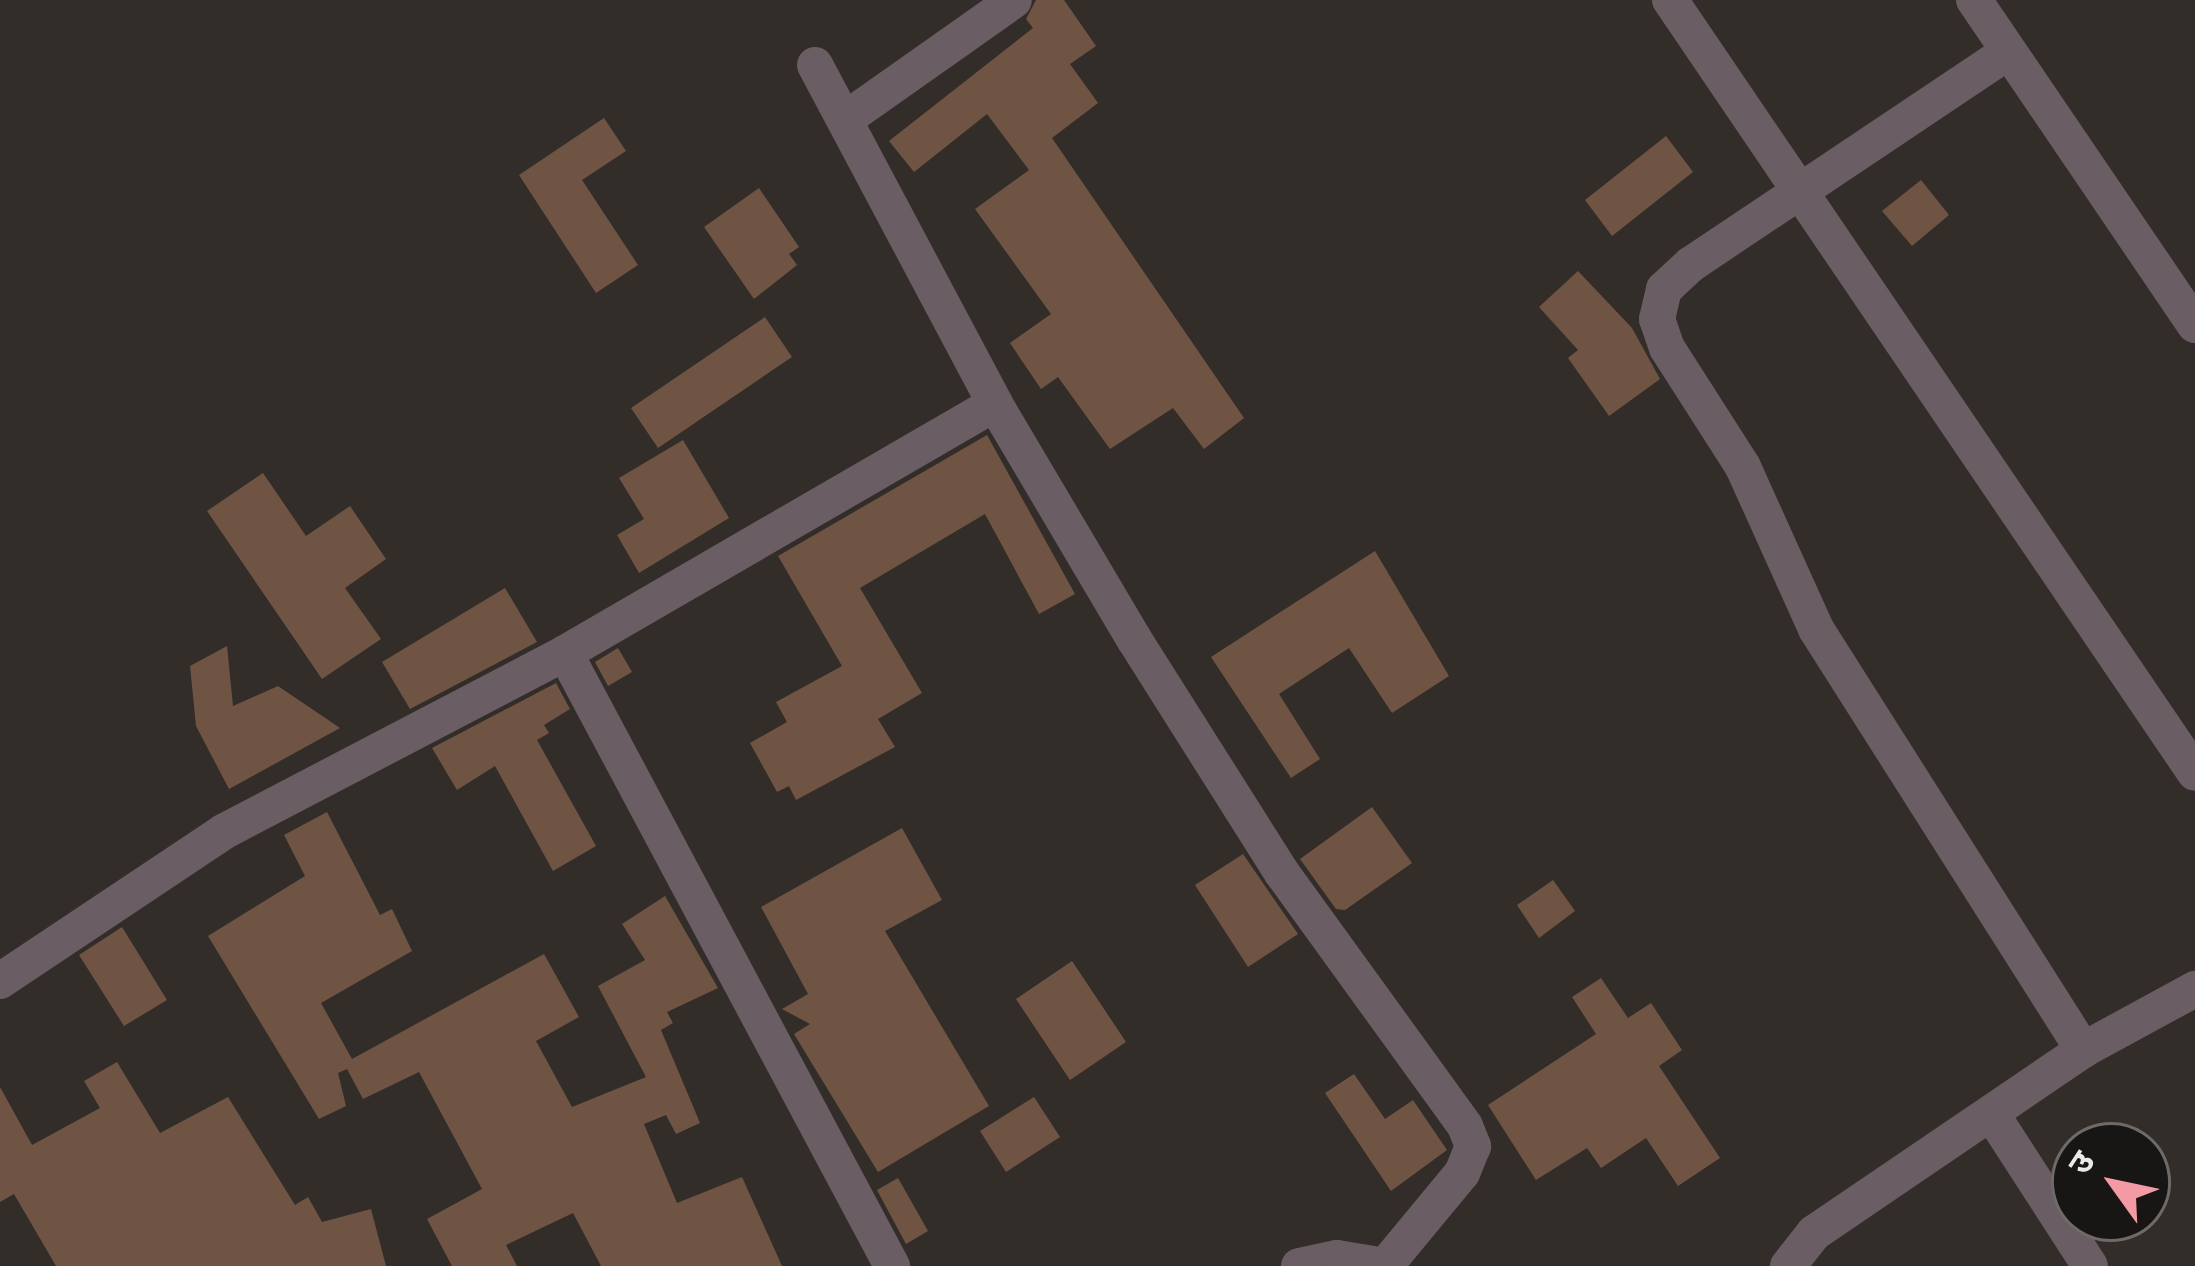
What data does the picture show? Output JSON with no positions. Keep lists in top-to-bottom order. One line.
{"north":"top left"}
